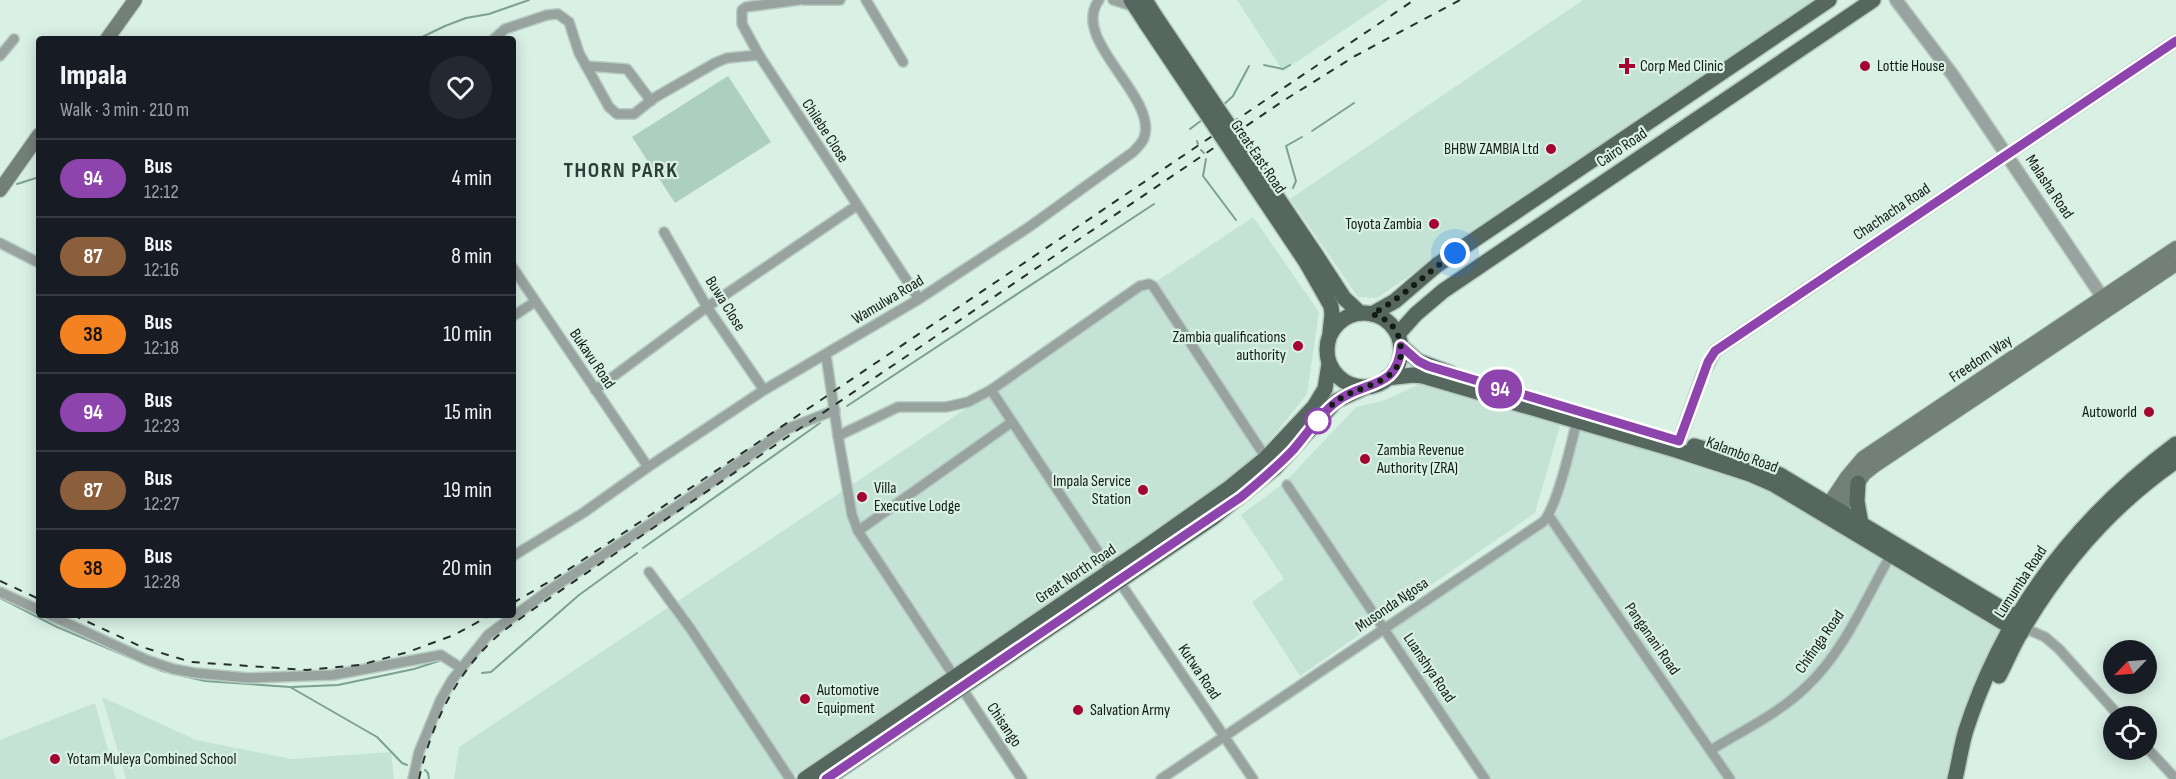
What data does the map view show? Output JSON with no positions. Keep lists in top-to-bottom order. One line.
{"streets":{"main road":["Cairo Road","Great East Road","Freedom Way","Kalambo Road","Great North Road","Lumumba Road"],"street":["Chilebe Close","Malasha Road","Chachacha Road","Wamulwa Road","Buwa Close","Bukavu Road","Musonda Ngosa","Panganani Road","Chifinga Road","Luanshya Road","Kutwa Road","Chisango"]},"crossings":[["Chilebe Close","Wamulwa Road"],["Cairo Road","Great East Road"],["Cairo Road","Kalambo Road"],["Cairo Road","Great North Road"],["Great East Road","Wamulwa Road"],["Great East Road","Kalambo Road"],["Great East Road","Great North Road"],["Malasha Road","Chachacha Road"],["Malasha Road","Freedom Way"],["Chachacha Road","Kalambo Road"],["Wamulwa Road","Buwa Close"],["Wamulwa Road","Bukavu Road"],["Wamulwa Road","Chisango"],["Freedom Way","Kalambo Road"],["Kalambo Road","Great North Road"],["Kalambo Road","Lumumba Road"],["Kalambo Road","Chifinga Road"],["Great North Road","Kutwa Road"],["Great North Road","Chisango"],["Musonda Ngosa","Panganani Road"],["Musonda Ngosa","Luanshya Road"],["Musonda Ngosa","Kutwa Road"],["Panganani Road","Chifinga Road"]],"districts":["THORN PARK"],"places":{"health":["Corp Med Clinic"],"other":["Lottie House","BHBW ZAMBIA Ltd","Toyota Zambia","Zambia qualifications authority","Autoworld","Zambia Revenue Authority (ZRA)","Impala Service Station","Villa Executive Lodge","Automotive Equipment","Salvation Army","Yotam Muleya Combined School"]},"lines":["bus line 94"],"north":"bottom left","page":{"on_map":"94","heading":["Impala","Walk · 3 min · 210 m"],"list":[{"mark":"94","name":"Bus","note":"12:12","value":"4 min"},{"mark":"87","name":"Bus","note":"12:16","value":"8 min"},{"mark":"38","name":"Bus","note":"12:18","value":"10 min"},{"mark":"94","name":"Bus","note":"12:23","value":"15 min"},{"mark":"87","name":"Bus","note":"12:27","value":"19 min"},{"mark":"38","name":"Bus","note":"12:28","value":"20 min"}]}}
